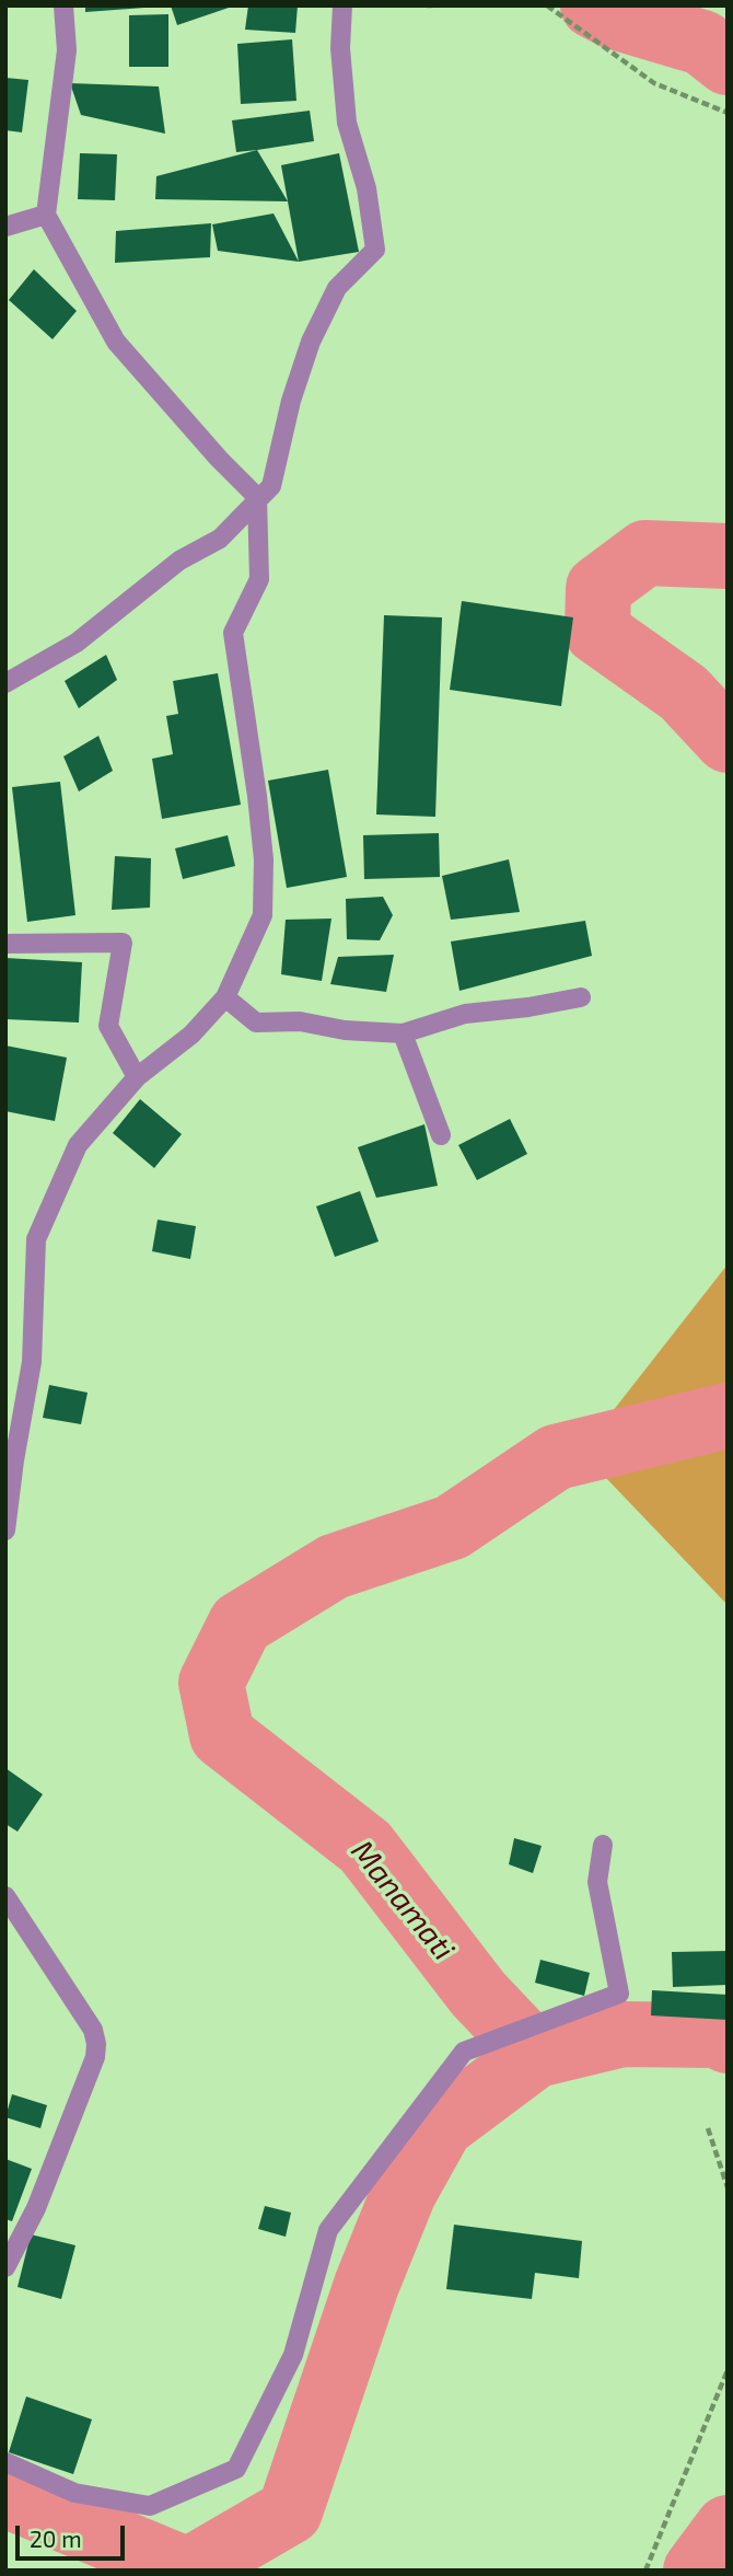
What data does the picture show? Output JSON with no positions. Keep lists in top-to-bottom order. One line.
{"water":["Manamati"],"scale_bar":"20 m"}
